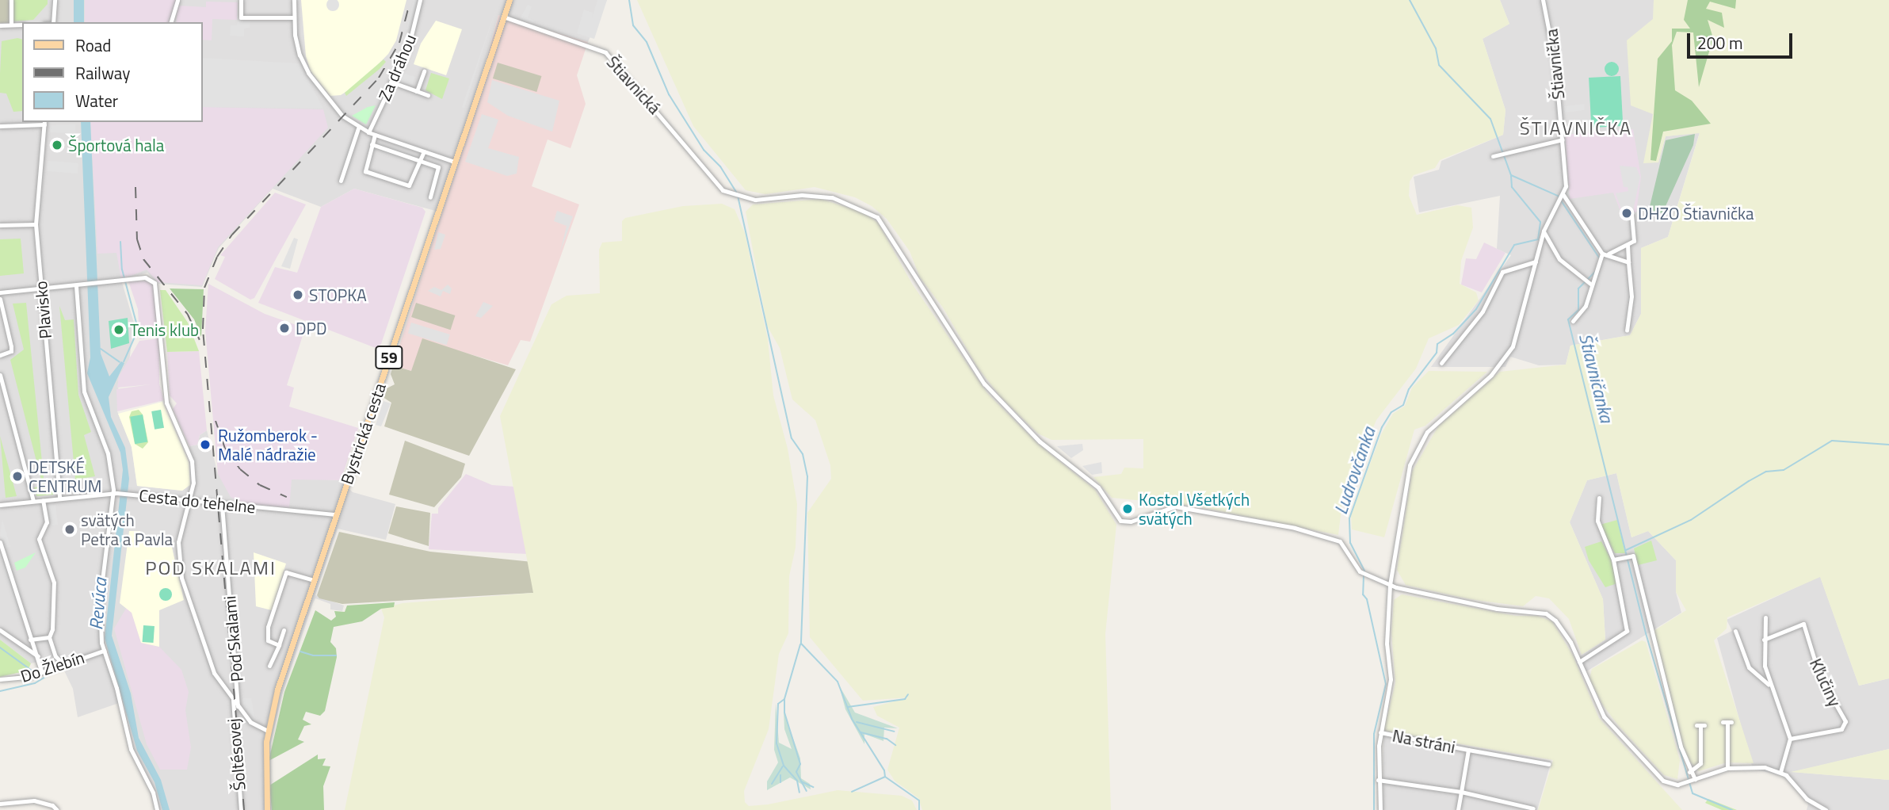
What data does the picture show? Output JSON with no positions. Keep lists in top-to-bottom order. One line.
{"streets":{"main road":["59","Bystrická cesta"],"street":["Štiavnička","Za dráhou","Štiavnická","Plavisko","Cesta do tehelne","Pod Skalami","Do Žlebín","Kľučiny","Na stráni","Šoltésovej"]},"crossings":[["Štiavnická","Bystrická cesta"],["Plavisko","Cesta do tehelne"],["Bystrická cesta","Cesta do tehelne"],["Cesta do tehelne","Pod Skalami"]],"districts":["ŠTIAVNIČKA","POD SKALAMI"],"water":["Štiavničanka","Ludrovčanka","Revúca"],"places":["Športová hala","DHZO Štiavnička","STOPKA","DPD","Tenis klub","Ružomberok - Malé nádražie","DETSKÉ CENTRUM","Kostol Všetkých svätých","svätých Petra a Pavla"],"legend":["Road","Railway","Water"],"scale_bar":"200 m"}
